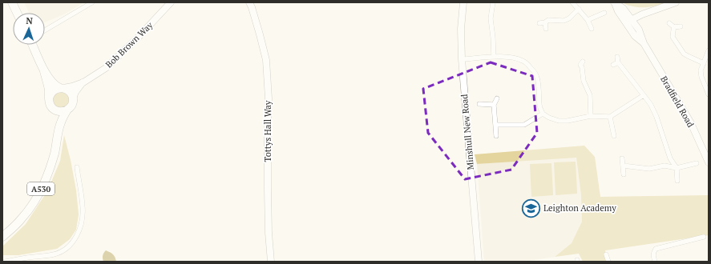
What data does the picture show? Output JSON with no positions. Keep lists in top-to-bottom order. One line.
{"streets":{"highway":["A530"],"street":["Bob Brown Way","Bradfield Road","Tottys Hall Way","Minshull New Road"]},"crossings":[["Bob Brown Way","A530"]],"places":{"school or university":["Leighton Academy"]},"north":"top"}
